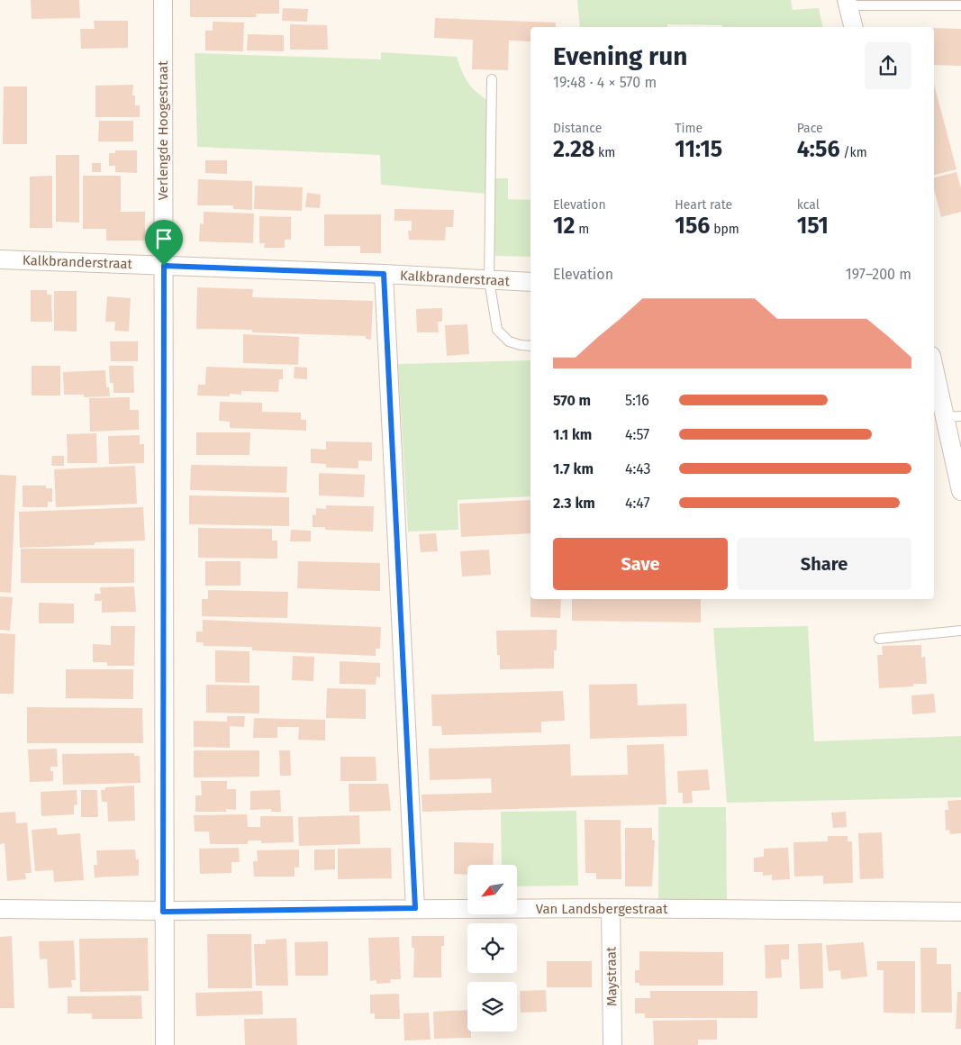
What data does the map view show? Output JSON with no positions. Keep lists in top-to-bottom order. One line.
{"streets":{"street":["Verlengde Hoogestraat","Kalkbranderstraat","Van Landsbergestraat","Maystraat"]},"crossings":[["Verlengde Hoogestraat","Kalkbranderstraat"],["Verlengde Hoogestraat","Van Landsbergestraat"],["Van Landsbergestraat","Maystraat"]],"north":"bottom left","page":{"heading":["Evening run","19:48 · 4 × 570 m"],"stats":[["Distance","2.28 km"],["Time","11:15"],["Pace","4:56 /km"],["Elevation","12 m"],["Heart rate","156 bpm"],["kcal","151"]],"chart":["Elevation","197–200 m"],"list":[{"name":"570 m","note":"5:16"},{"name":"1.1 km","note":"4:57"},{"name":"1.7 km","note":"4:43"},{"name":"2.3 km","note":"4:47"}],"buttons":["Save","Share"]}}
